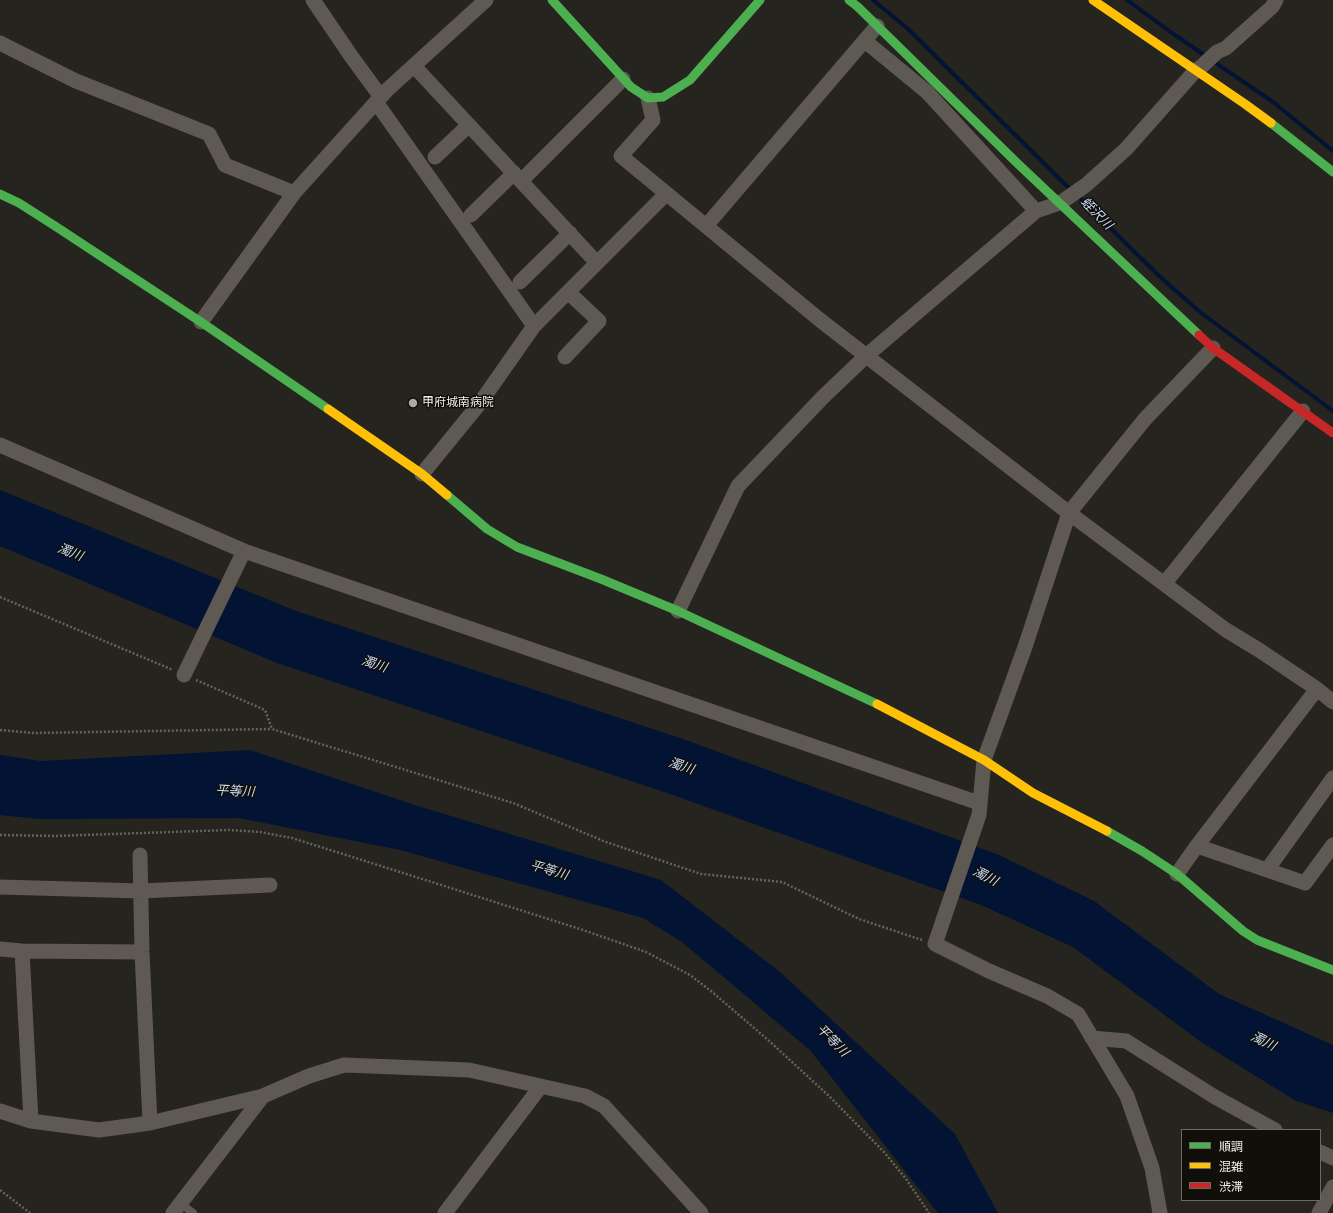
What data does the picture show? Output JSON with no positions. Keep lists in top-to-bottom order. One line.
{"water":["蛭沢川","濁川","平等川"],"places":["甲府城南病院"],"legend":["順調","混雑","渋滞"]}
